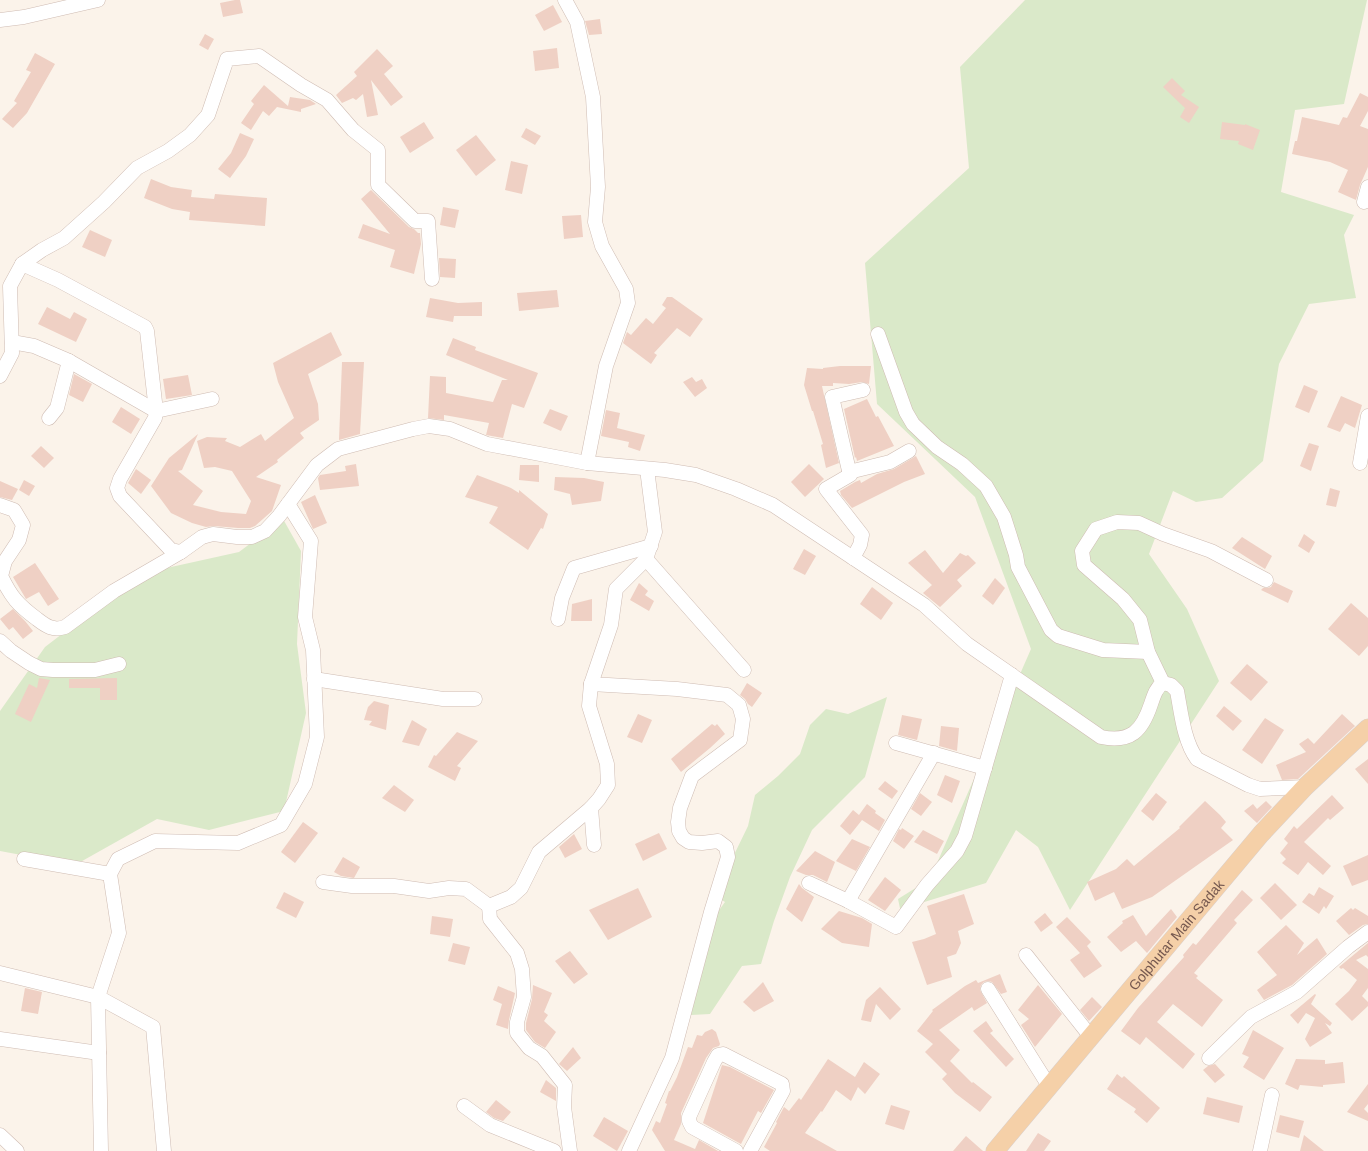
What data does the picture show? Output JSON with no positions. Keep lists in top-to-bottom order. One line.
{"streets":{"main road":["Golphutar Main Sadak"]}}
